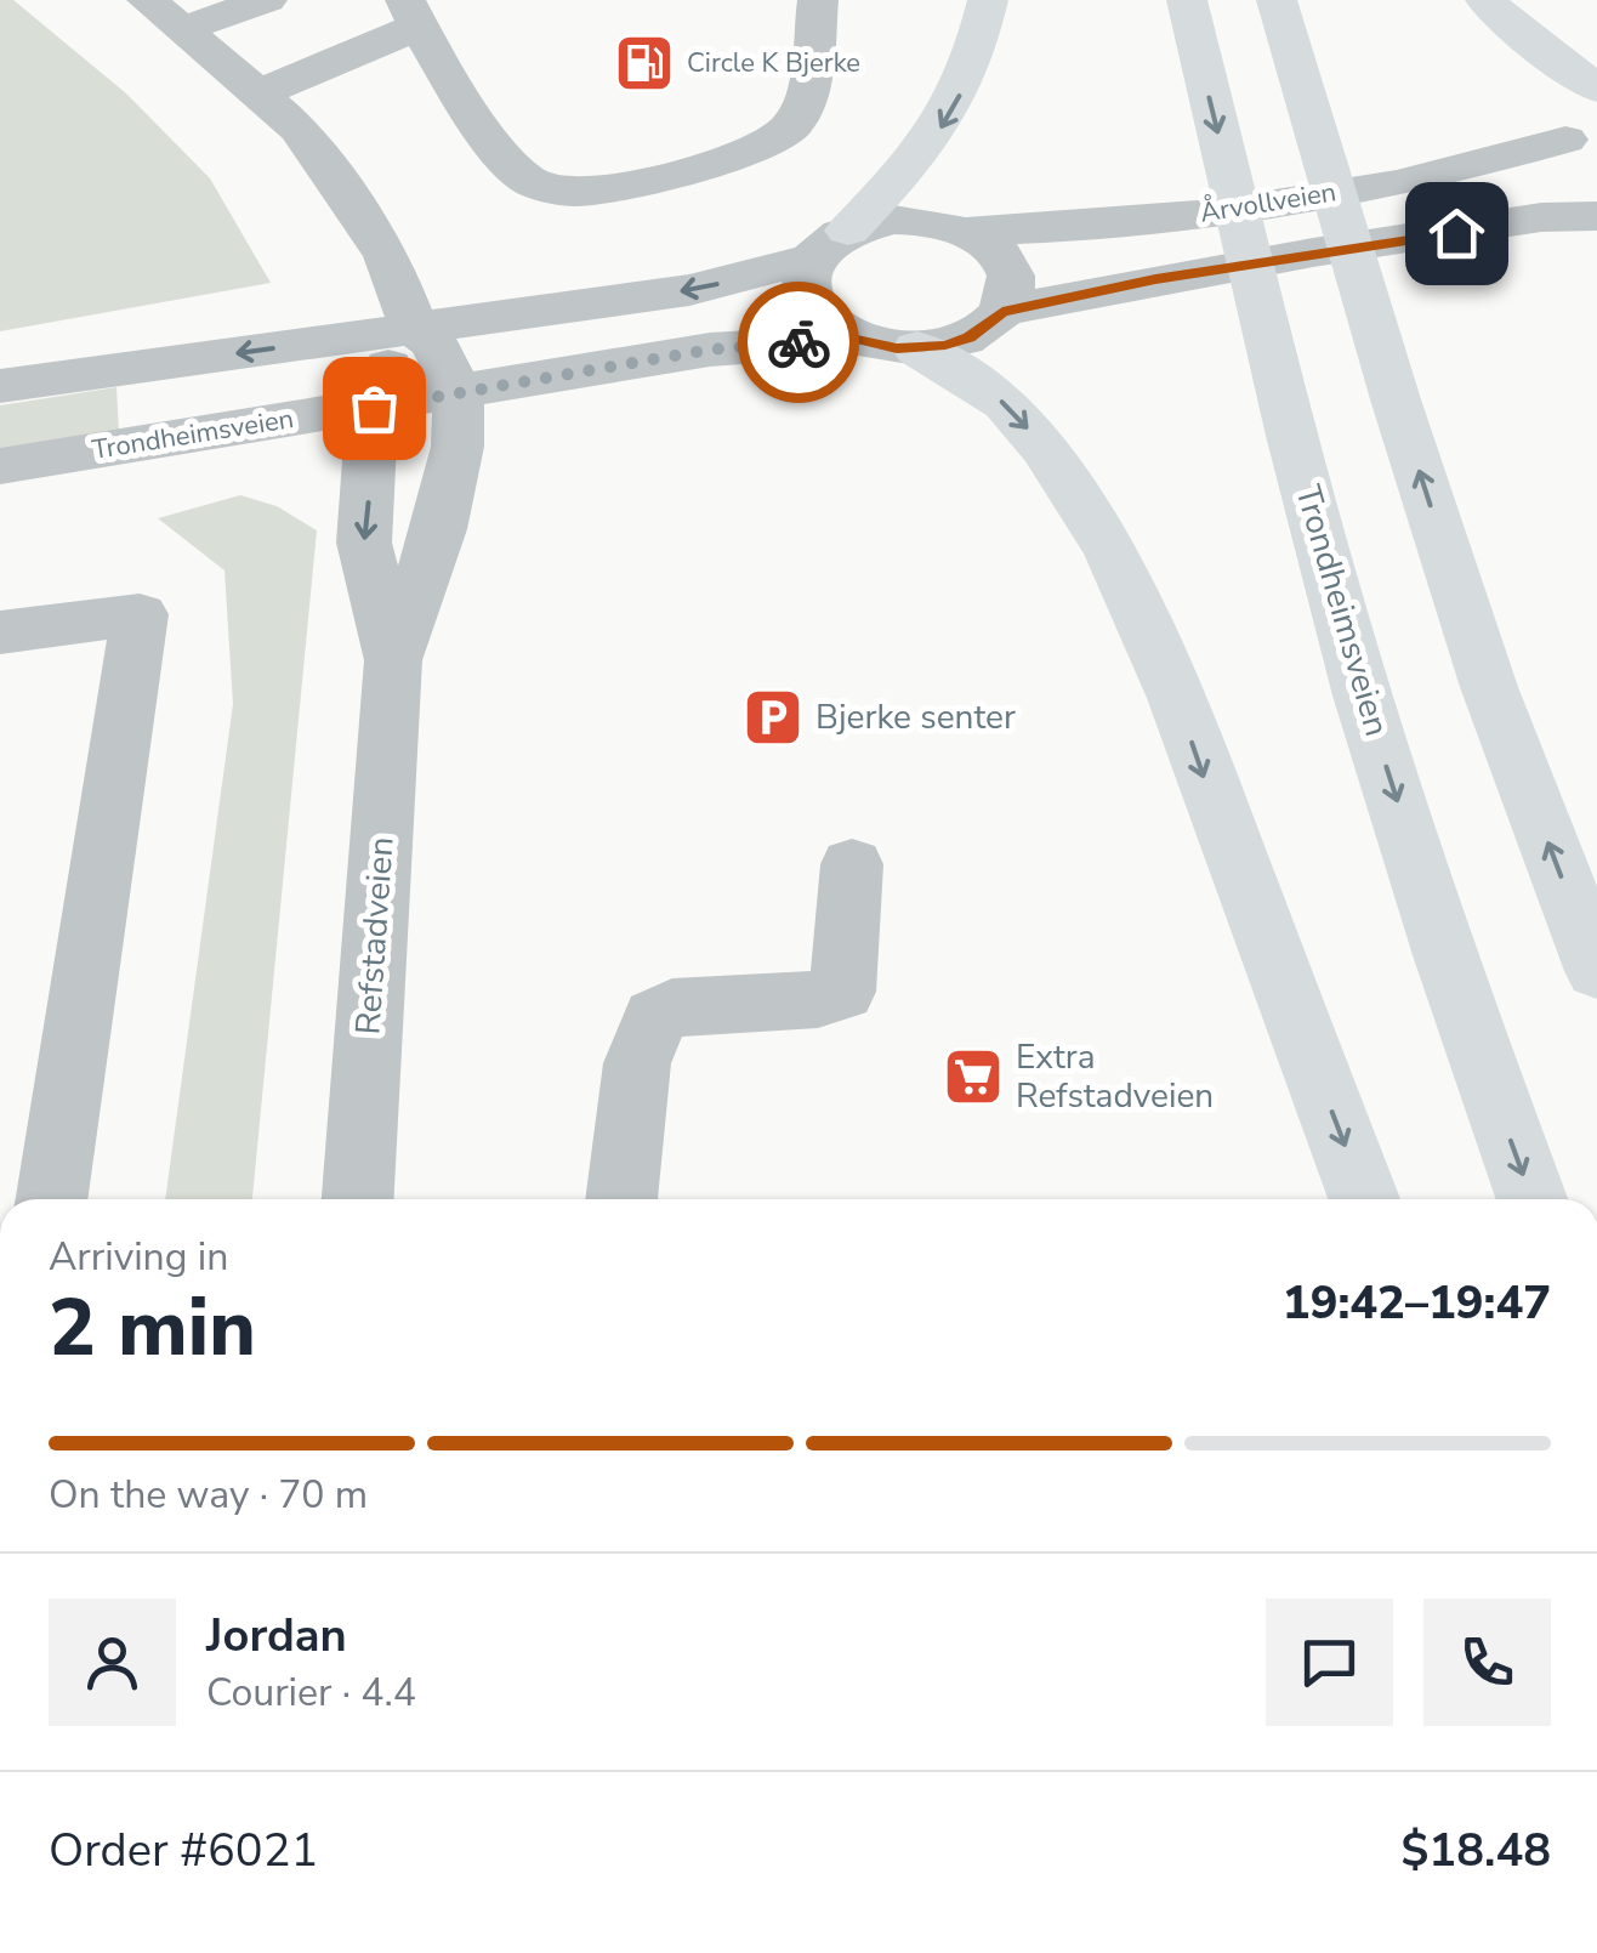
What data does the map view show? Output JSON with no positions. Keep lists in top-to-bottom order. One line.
{"streets":{"highway":["Trondheimsveien"],"street":["Årvollveien","Refstadveien"]},"crossings":[["Trondheimsveien","Refstadveien"]],"places":{"fuel station":["Circle K Bjerke"],"parking":["Bjerke senter"],"supermarket":["Extra Refstadveien"]},"page":{"heading":["2 min","Arriving in","19:42–19:47"],"panel":["Jordan","Courier · 4.4","Order #6021","$18.48"],"bar":"On the way · 70 m"}}
